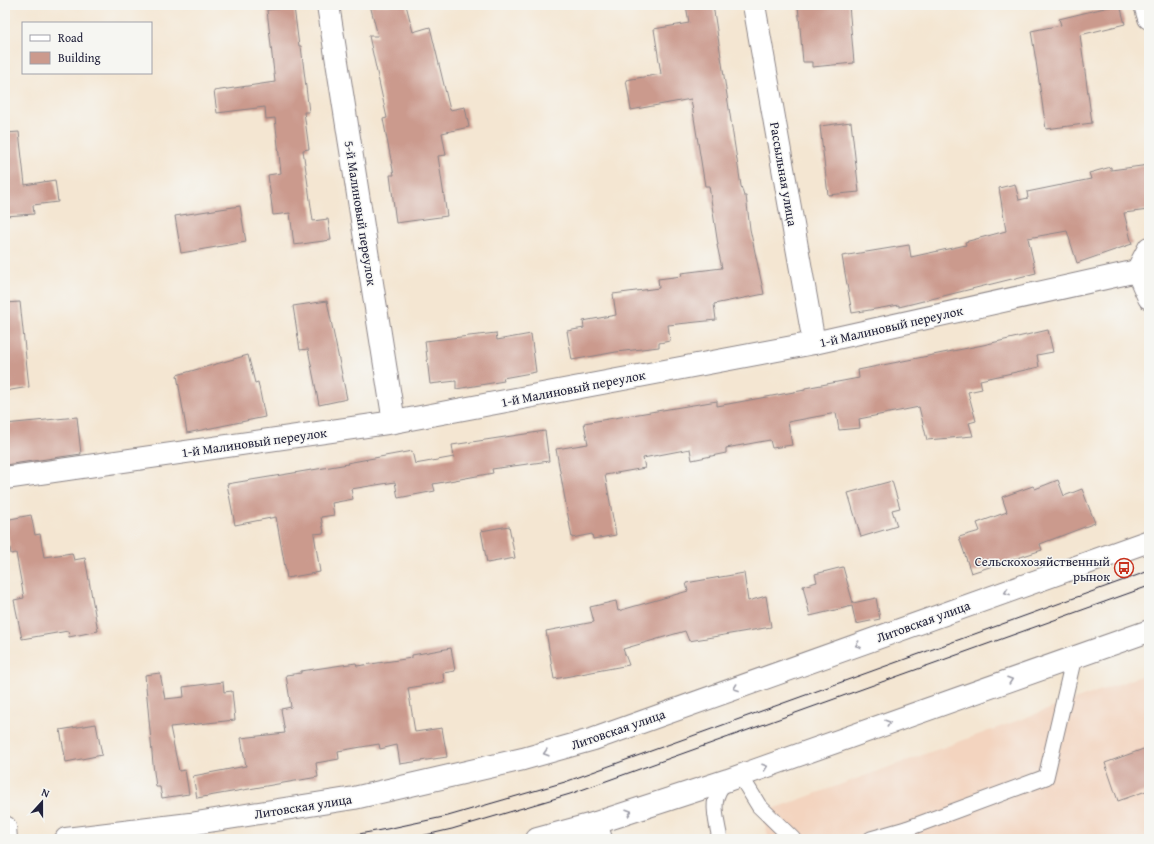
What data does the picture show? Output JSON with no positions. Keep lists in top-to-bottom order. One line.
{"streets":{"street":["Рассыльная улица","5-й Малиновый переулок","1-й Малиновый переулок","Литовская улица"]},"crossings":[["Рассыльная улица","1-й Малиновый переулок"],["5-й Малиновый переулок","1-й Малиновый переулок"]],"places":{"bus stop":["Сельскохозяйственный рынок"]},"legend":["Road","Building"],"north":"top"}
